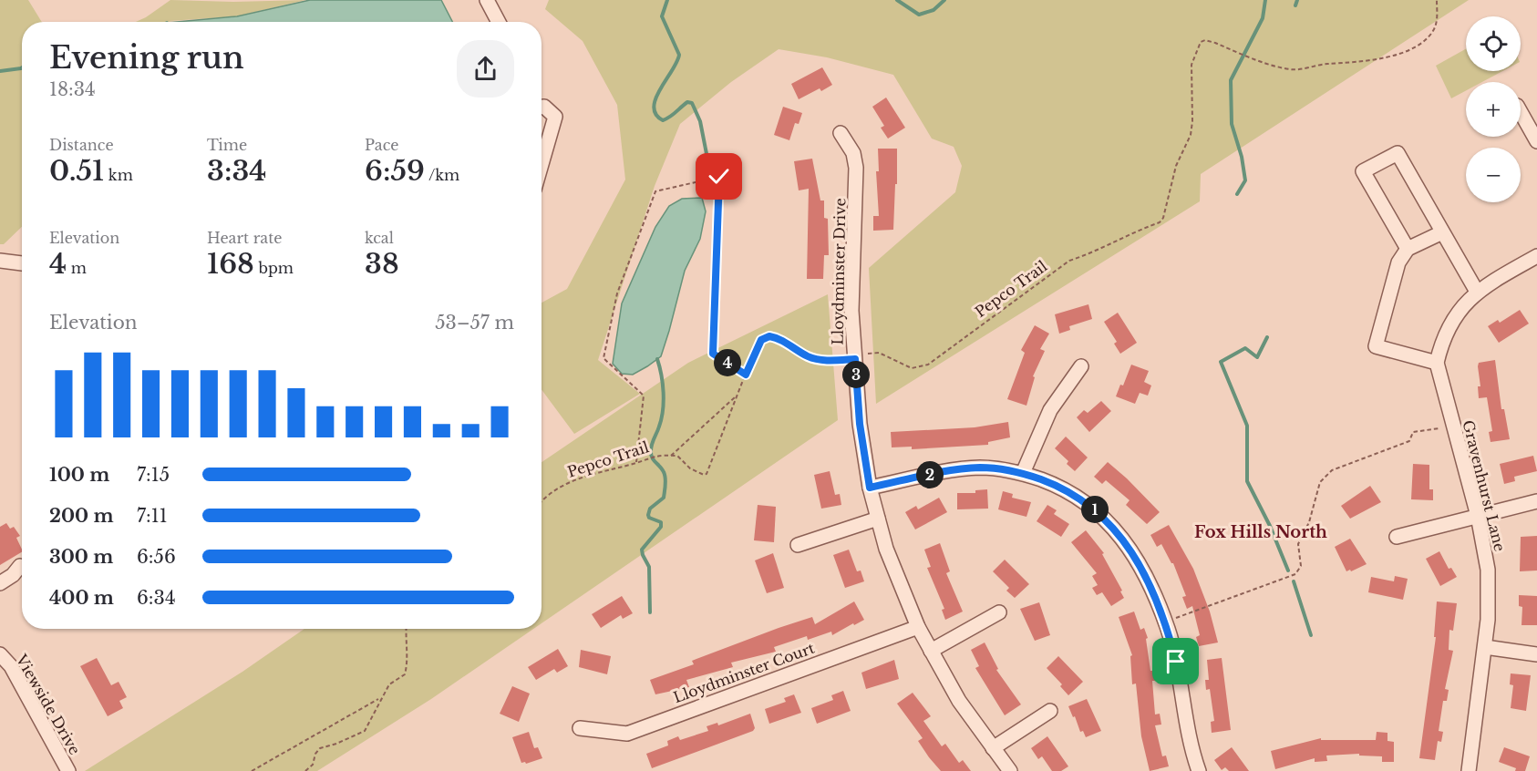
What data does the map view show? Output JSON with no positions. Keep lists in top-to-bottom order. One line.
{"streets":{"street":["Lloydminster Drive","Gravenhurst Lane","Lloydminster Court","Viewside Drive"],"path":["Pepco Trail"]},"crossings":[["Lloydminster Drive","Pepco Trail"],["Lloydminster Drive","Lloydminster Court"]],"districts":["Fox Hills North"],"page":{"map_buttons":["+","−"],"heading":["Evening run","18:34"],"stats":[["Distance","0.51 km"],["Time","3:34"],["Pace","6:59 /km"],["Elevation","4 m"],["Heart rate","168 bpm"],["kcal","38"]],"chart":["Elevation","53–57 m"],"pins":["4","3","2","1"],"list":[{"name":"100 m","note":"7:15"},{"name":"200 m","note":"7:11"},{"name":"300 m","note":"6:56"},{"name":"400 m","note":"6:34"}]}}
